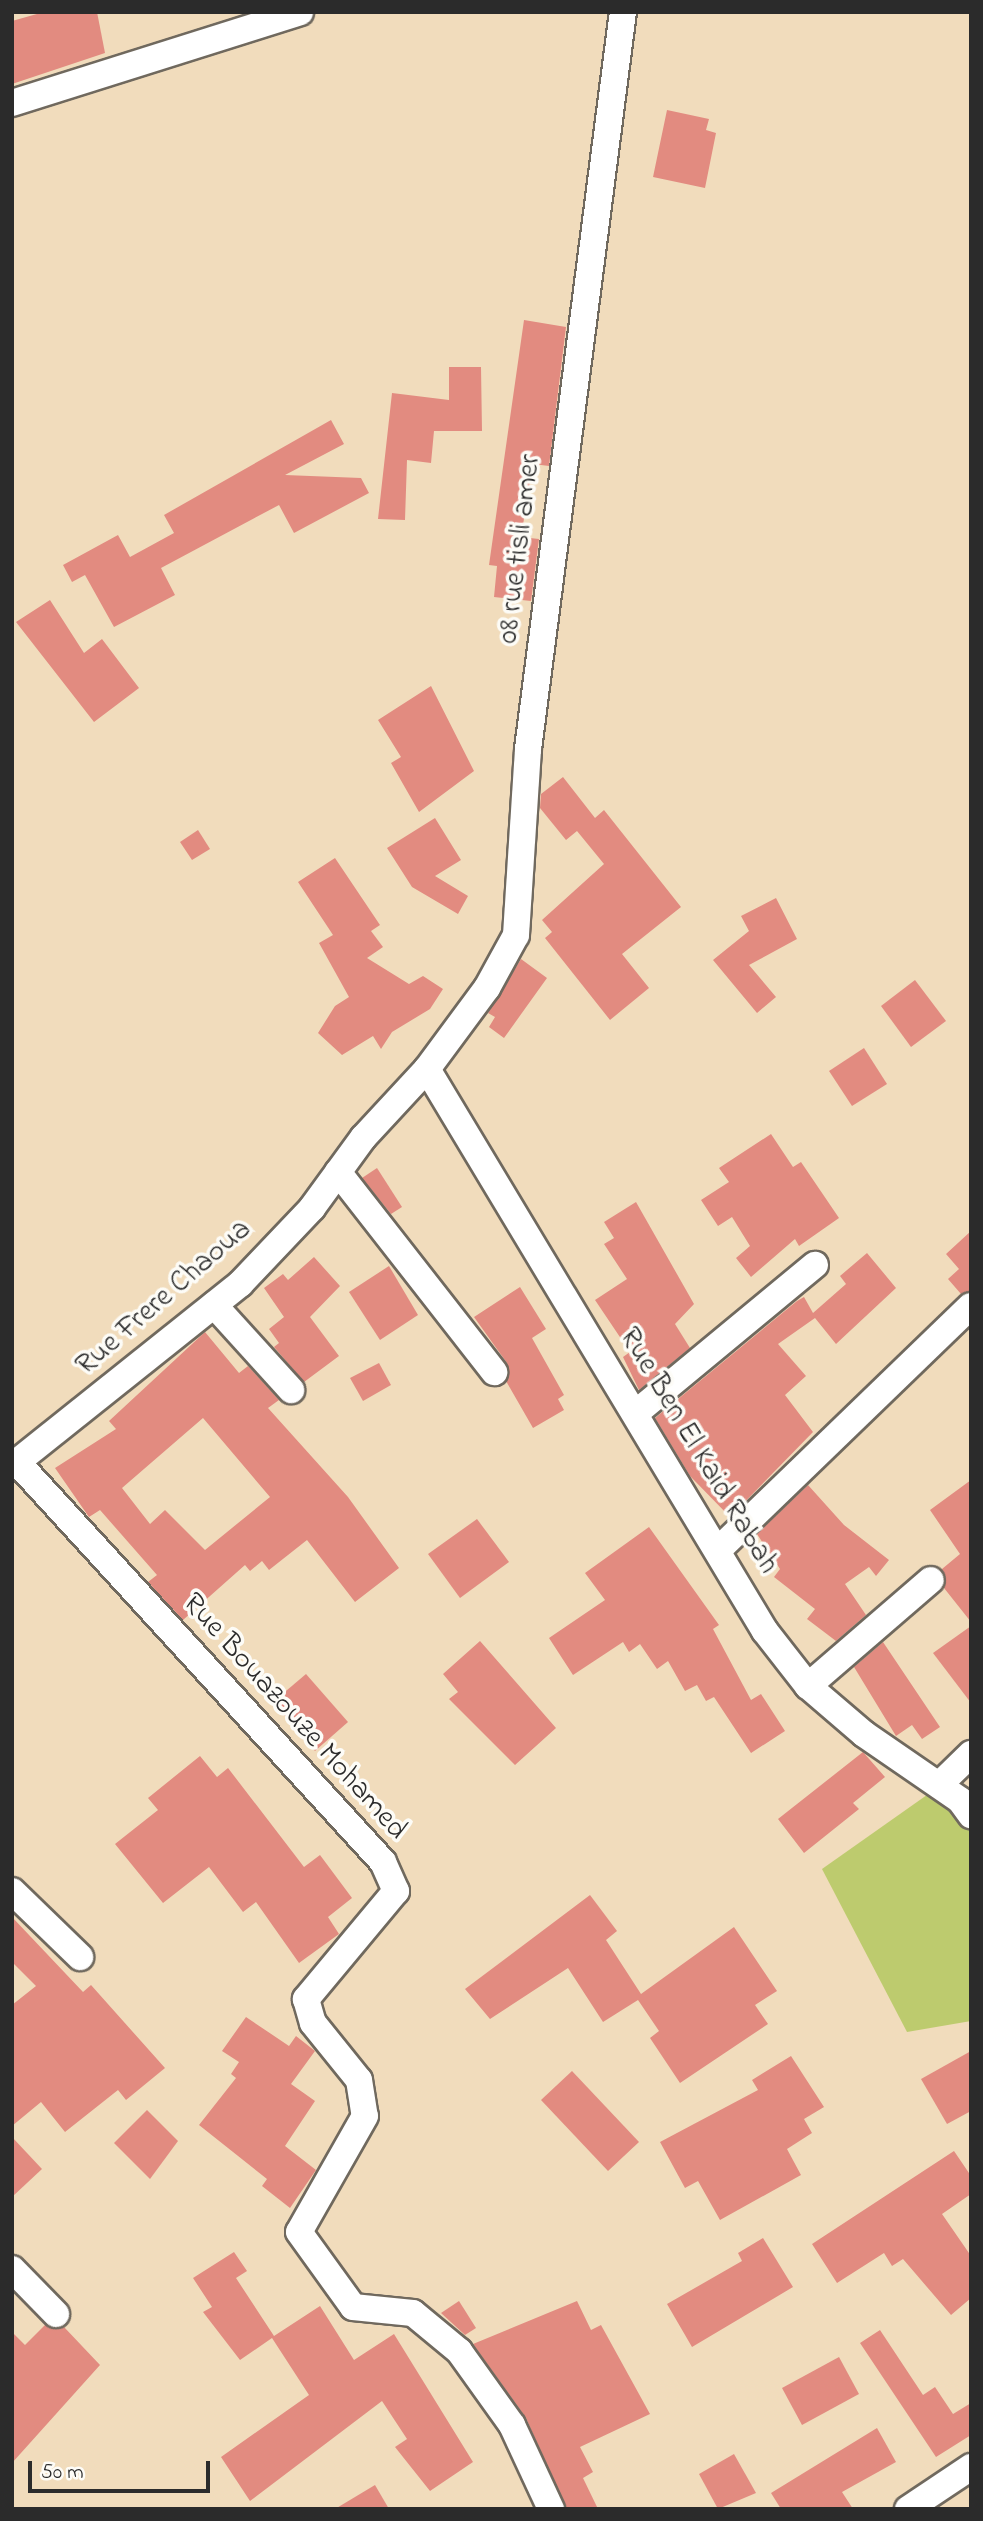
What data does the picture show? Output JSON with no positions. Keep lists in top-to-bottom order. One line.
{"streets":{"street":["08 rue tisli amer","Rue Frere Chaoua","Rue Ben El Kaid Rabah","Rue Bouazouze Mohamed"]},"crossings":[["08 rue tisli amer","Rue Frere Chaoua"],["08 rue tisli amer","Rue Ben El Kaid Rabah"],["Rue Frere Chaoua","Rue Ben El Kaid Rabah"],["Rue Frere Chaoua","Rue Bouazouze Mohamed"]],"scale_bar":"50 m"}
